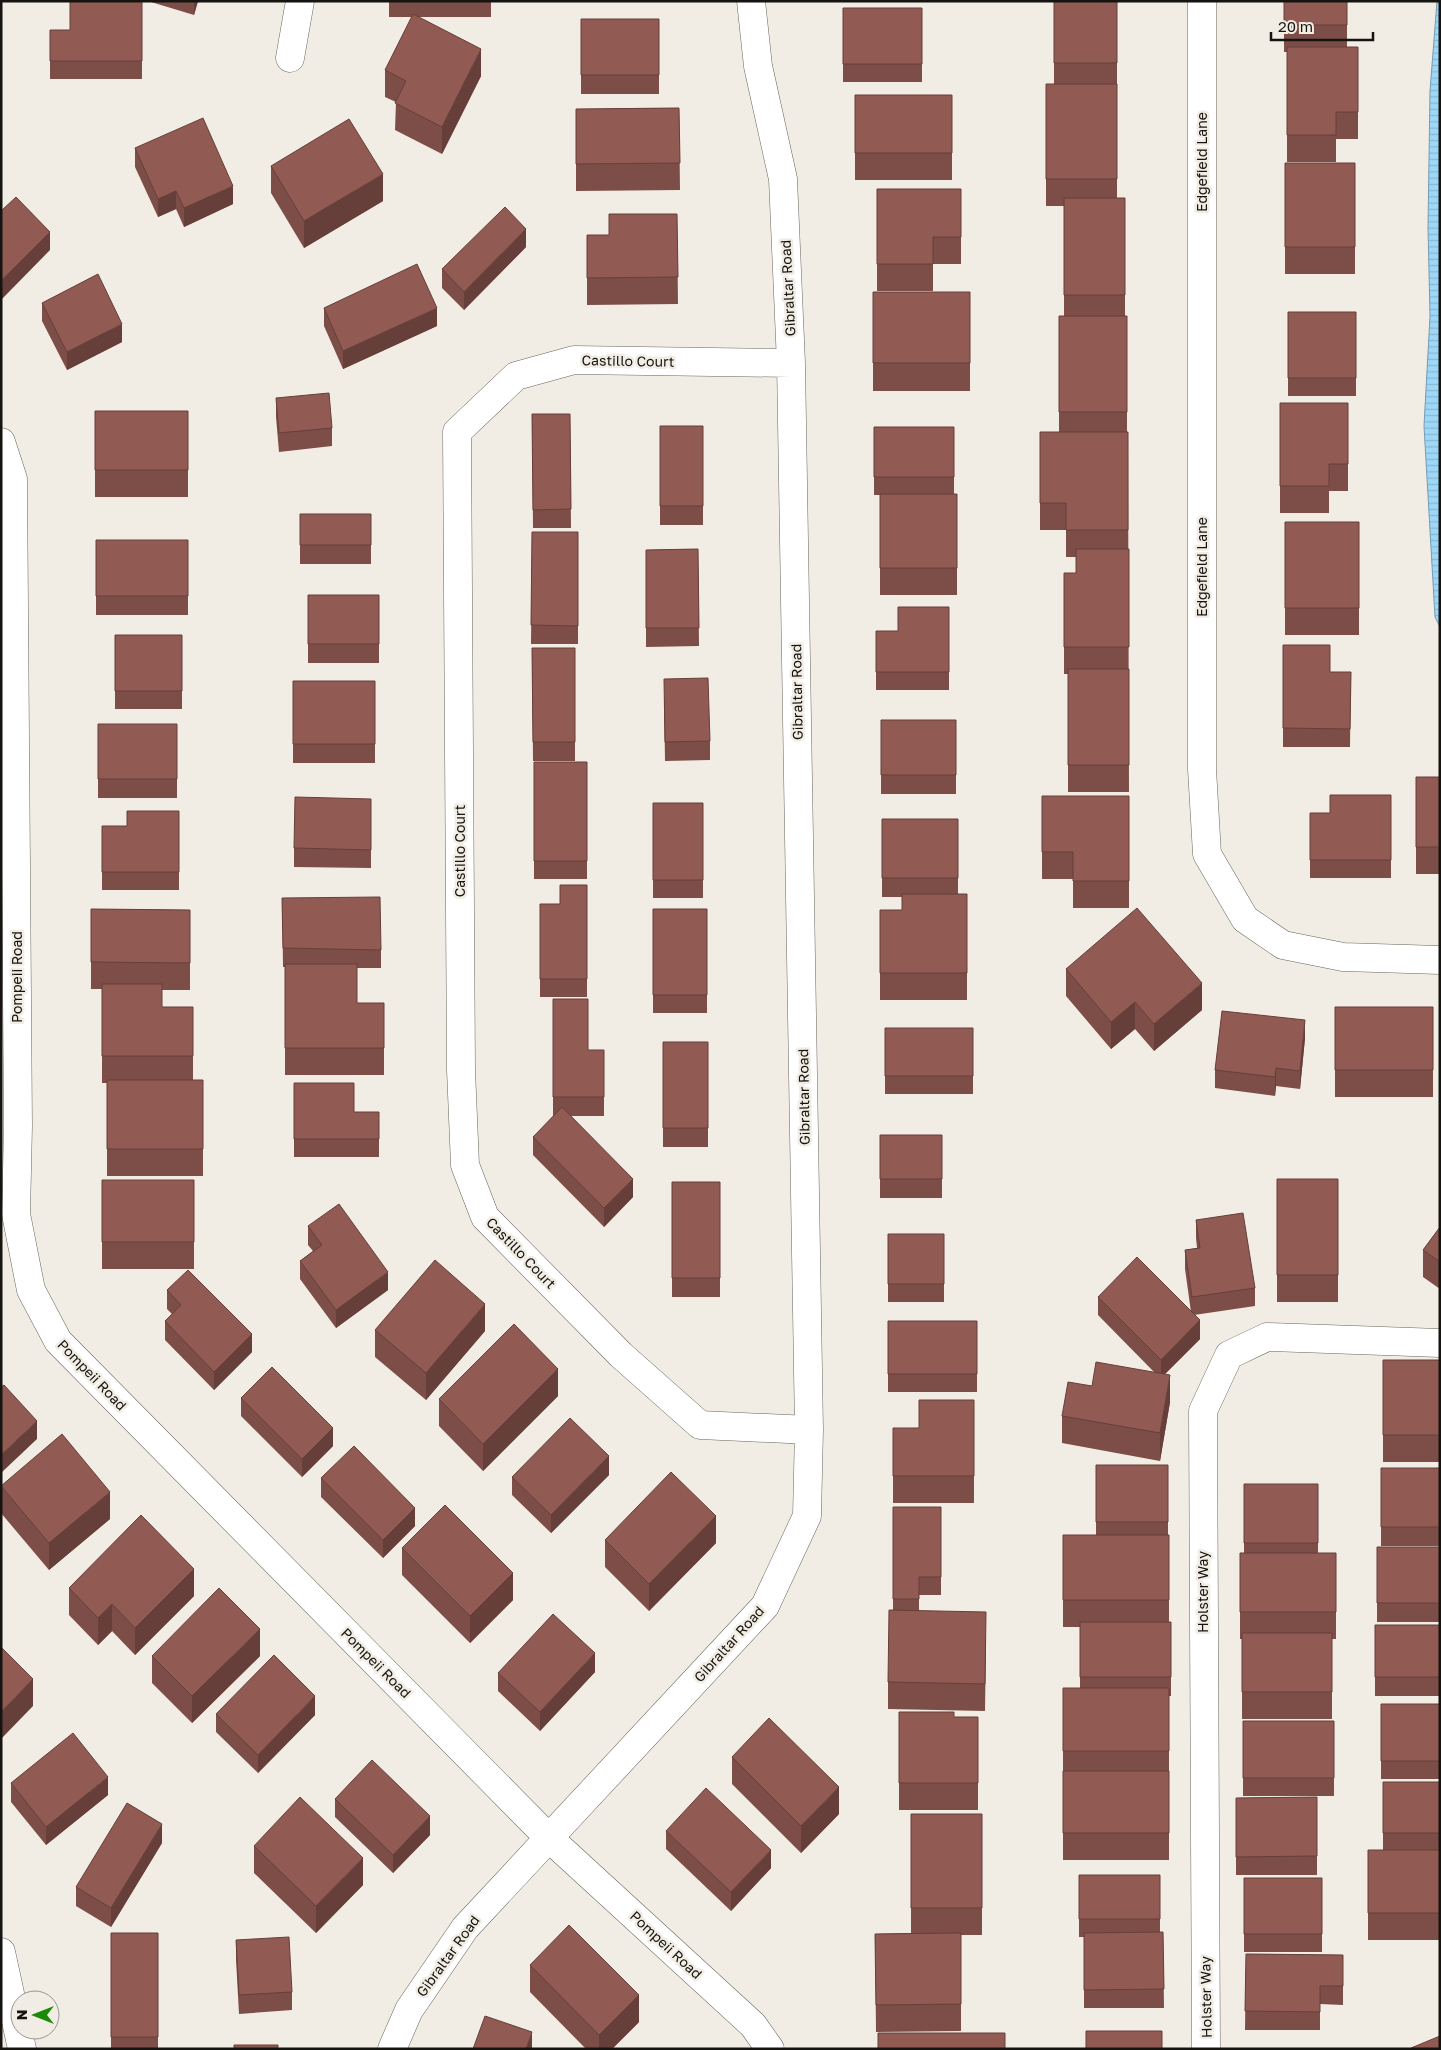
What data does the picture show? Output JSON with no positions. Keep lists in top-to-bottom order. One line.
{"streets":{"street":["Edgefield Lane","Gibraltar Road","Castillo Court","Pompeii Road","Holster Way"]},"crossings":[["Gibraltar Road","Castillo Court"],["Gibraltar Road","Pompeii Road"]],"scale_bar":"20 m","north":"left"}
